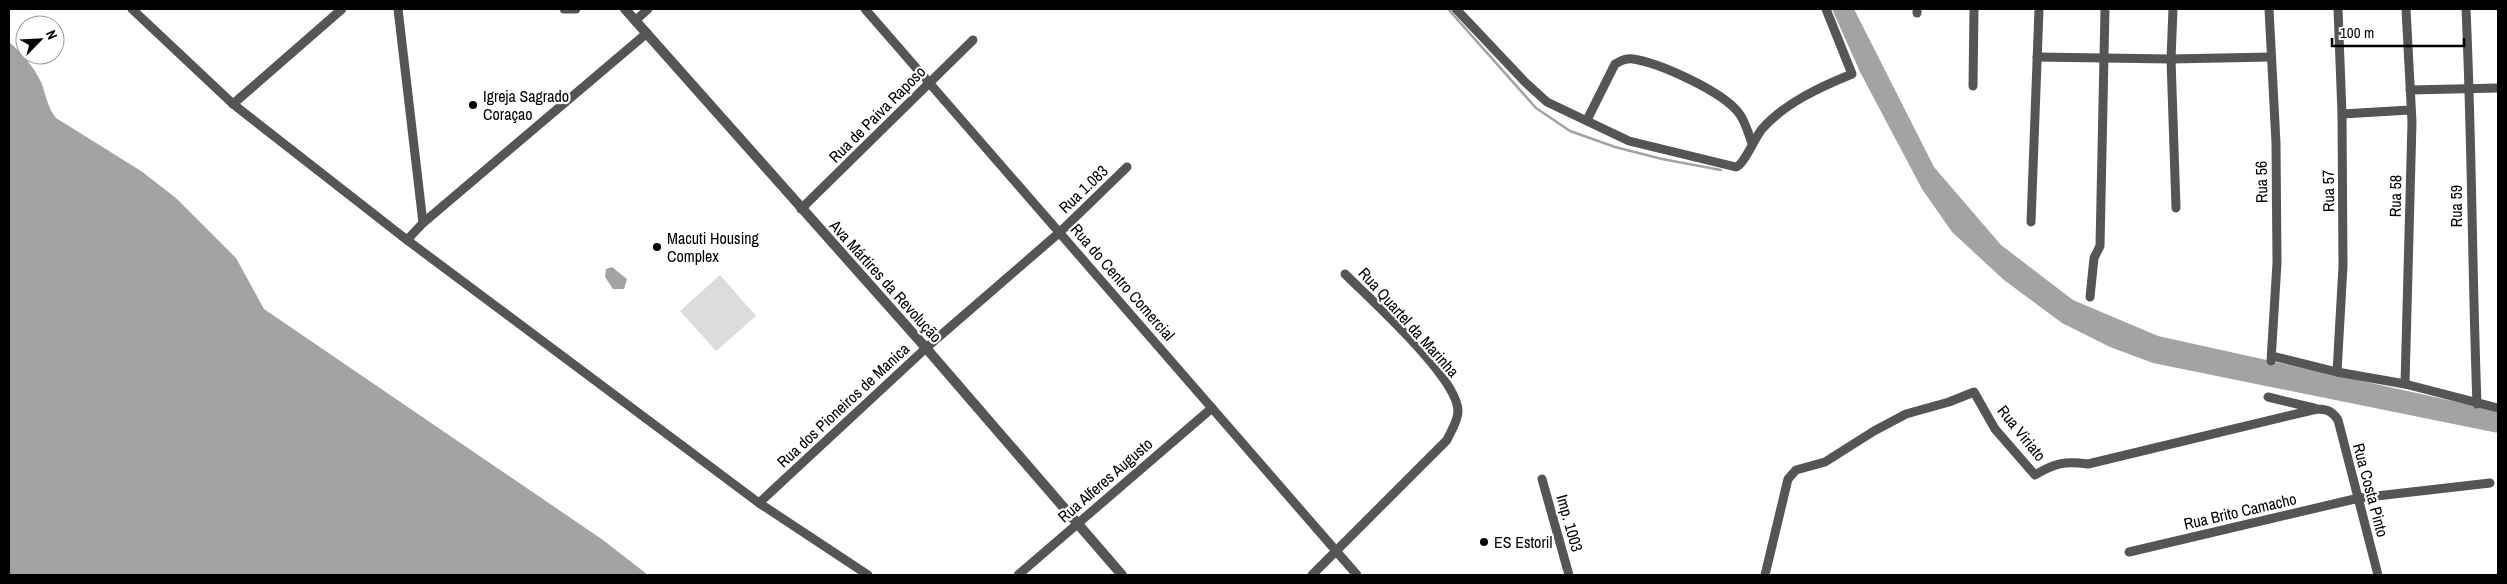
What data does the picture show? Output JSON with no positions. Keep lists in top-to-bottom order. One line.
{"streets":{"street":["Rua de Paiva Raposo","Rua 56","Rua 1.083","Rua 57","Rua 58","Rua 59","Ava Mártires da Revolução","Rua do Centro Comercial","Rua Quartel da Marinha","Rua dos Pioneiros de Manica","Rua Viriato","Rua Alferes Augusto","Rua Costa Pinto","Rua Brito Camacho","Imp. 1003"]},"crossings":[["Rua de Paiva Raposo","Ava Mártires da Revolução"],["Rua de Paiva Raposo","Rua do Centro Comercial"],["Rua 56","Rua 57"],["Rua 1.083","Rua do Centro Comercial"],["Rua 1.083","Rua dos Pioneiros de Manica"],["Ava Mártires da Revolução","Rua dos Pioneiros de Manica"],["Ava Mártires da Revolução","Rua Alferes Augusto"],["Rua do Centro Comercial","Rua Quartel da Marinha"],["Rua do Centro Comercial","Rua dos Pioneiros de Manica"],["Rua do Centro Comercial","Rua Alferes Augusto"],["Rua Viriato","Rua Costa Pinto"],["Rua Costa Pinto","Rua Brito Camacho"]],"places":["Igreja Sagrado Coraçao","Macuti Housing Complex","ES Estoril"],"scale_bar":"100 m","north":"top right"}
